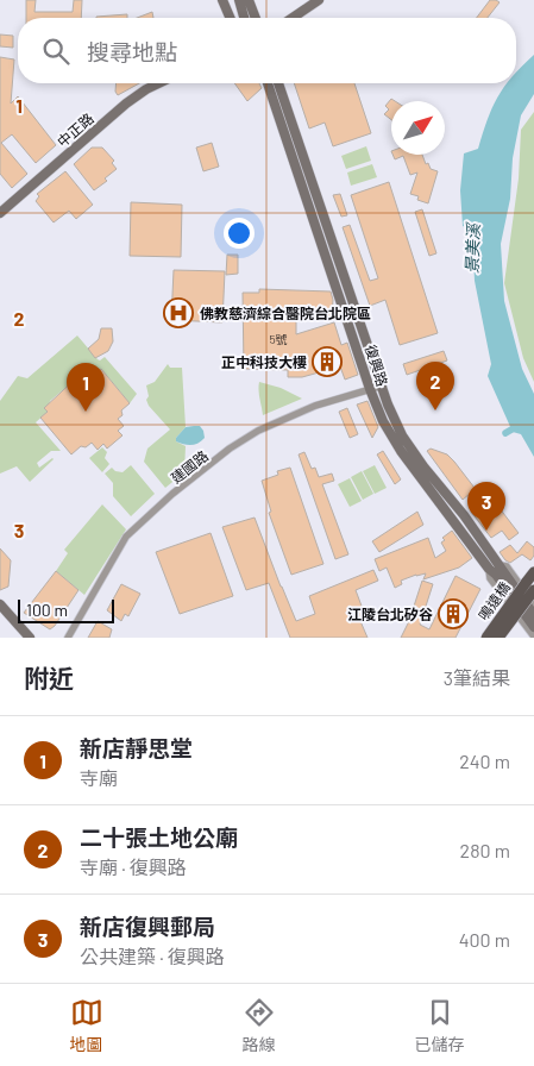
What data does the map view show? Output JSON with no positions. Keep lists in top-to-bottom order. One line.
{"streets":{"main road":["中正路","復興路","鳴遠橋"],"street":["建國路"]},"crossings":[["復興路","建國路"]],"water":["景美溪"],"places":{"hospital":["佛教慈濟綜合醫院台北院區"],"building":["正中科技大樓","江陵台北矽谷"]},"house_numbers":["5號"],"scale_bar":"100 m","north":"top right","page":{"search":"搜尋地點","pins":["2","1","3"],"scale":"100 m","heading":["附近","3筆結果"],"list":[{"mark":"1","name":"新店靜思堂","note":"寺廟","value":"240 m"},{"mark":"2","name":"二十張土地公廟","note":"寺廟 · 復興路","value":"280 m"},{"mark":"3","name":"新店復興郵局","note":"公共建築 · 復興路","value":"400 m"}],"nav":["地圖","路線","已儲存"]},"grid":{"rows":["1","2","3"]}}
